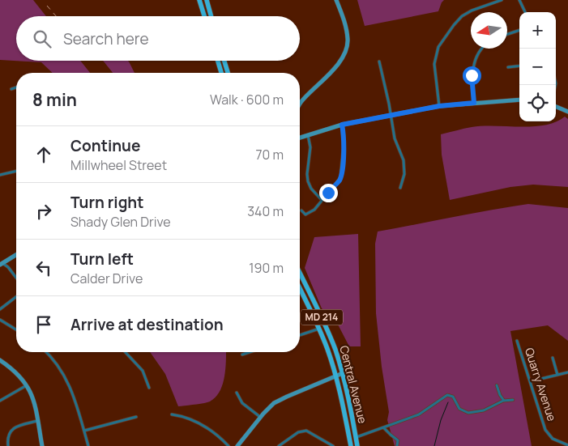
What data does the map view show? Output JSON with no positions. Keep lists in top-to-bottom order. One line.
{"streets":{"main road":["MD 214","Central Avenue"],"street":["Quarry Avenue"]},"north":"left","page":{"map_buttons":["+","−"],"search":"Search here","heading":["8 min","Walk · 600 m"],"list":[["Continue","Millwheel Street","70 m"],["Turn right","Shady Glen Drive","340 m"],["Turn left","Calder Drive","190 m"],"Arrive at destination"]}}
